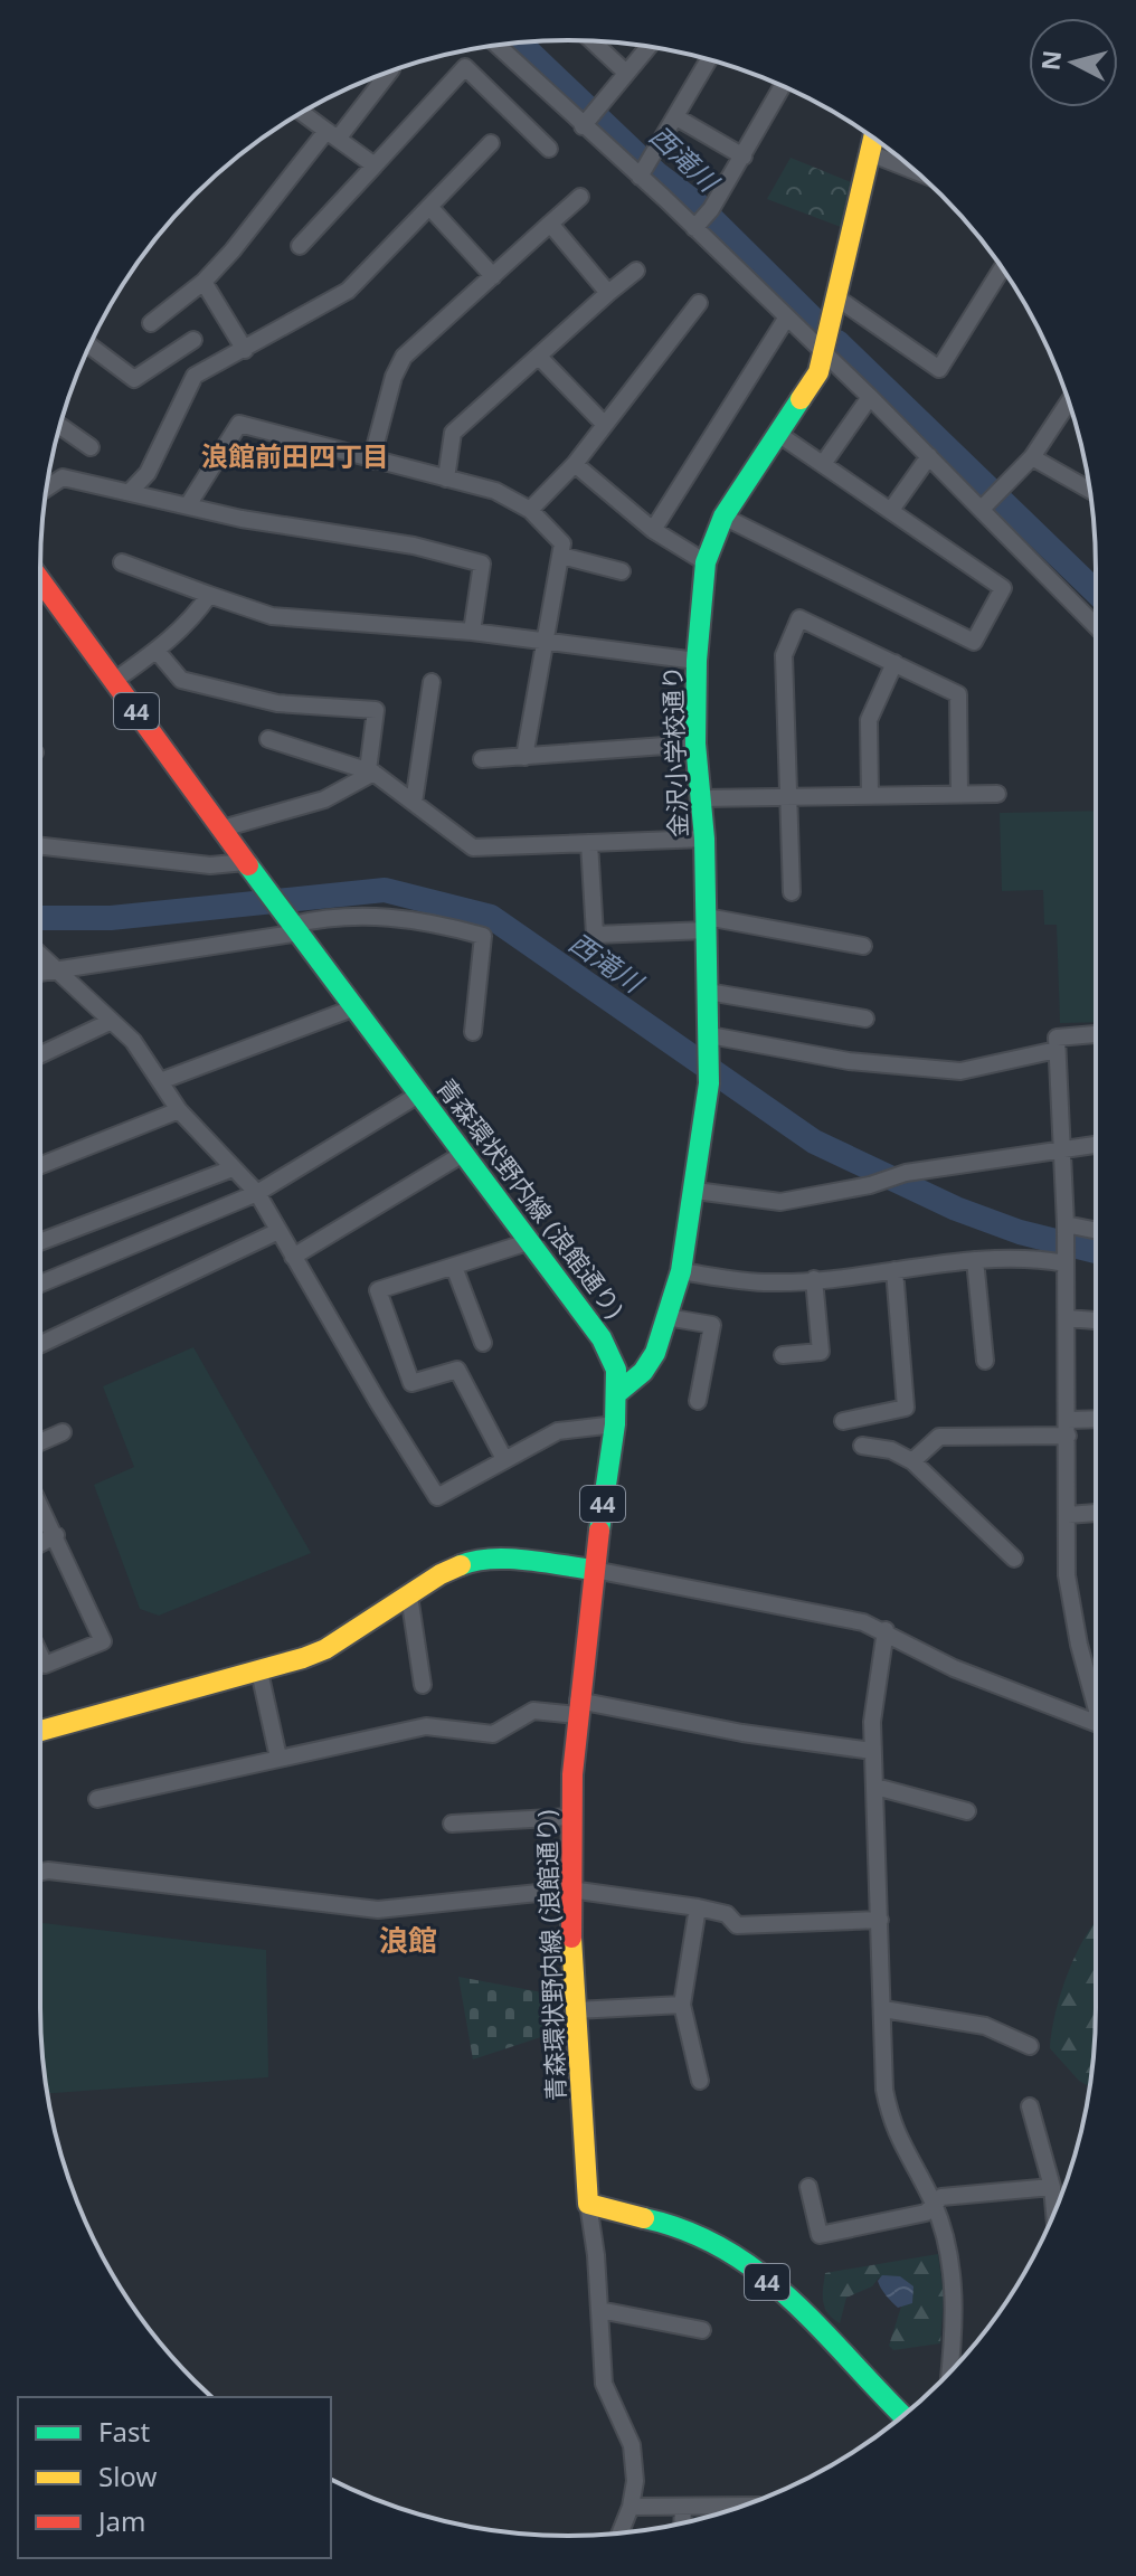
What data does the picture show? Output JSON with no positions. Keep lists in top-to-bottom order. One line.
{"streets":{"main road":["44","金沢小学校通り","青森環状野内線 (浪館通り)"]},"crossings":[["44","青森環状野内線 (浪館通り)"],["金沢小学校通り","青森環状野内線 (浪館通り)"]],"districts":["浪館前田四丁目","浪館"],"water":["西滝川"],"legend":["Fast","Slow","Jam"],"north":"left"}
